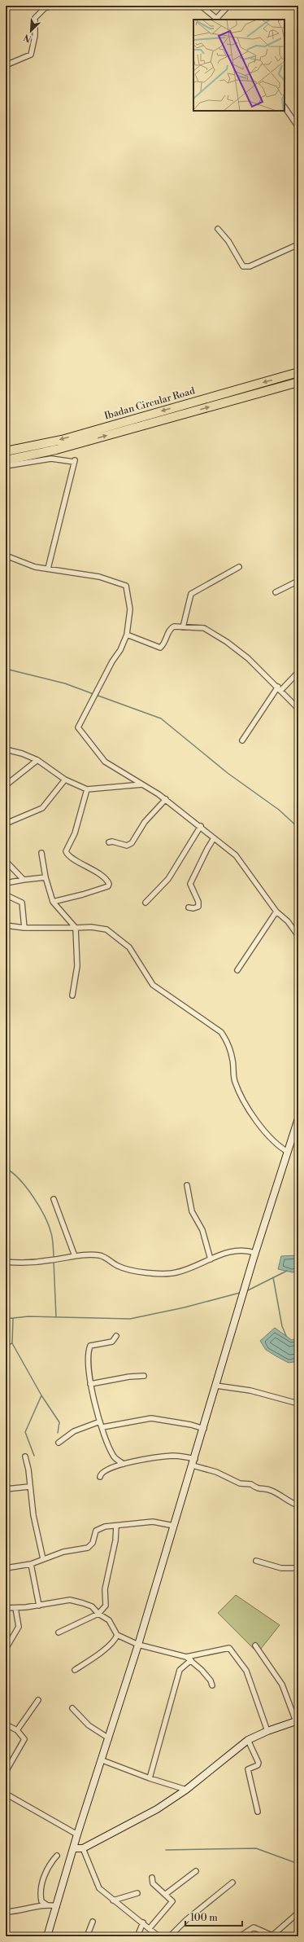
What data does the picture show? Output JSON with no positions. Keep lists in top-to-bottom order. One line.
{"streets":{"highway":["Ibadan Circular Road"]},"scale_bar":"100 m","north":"bottom left"}
